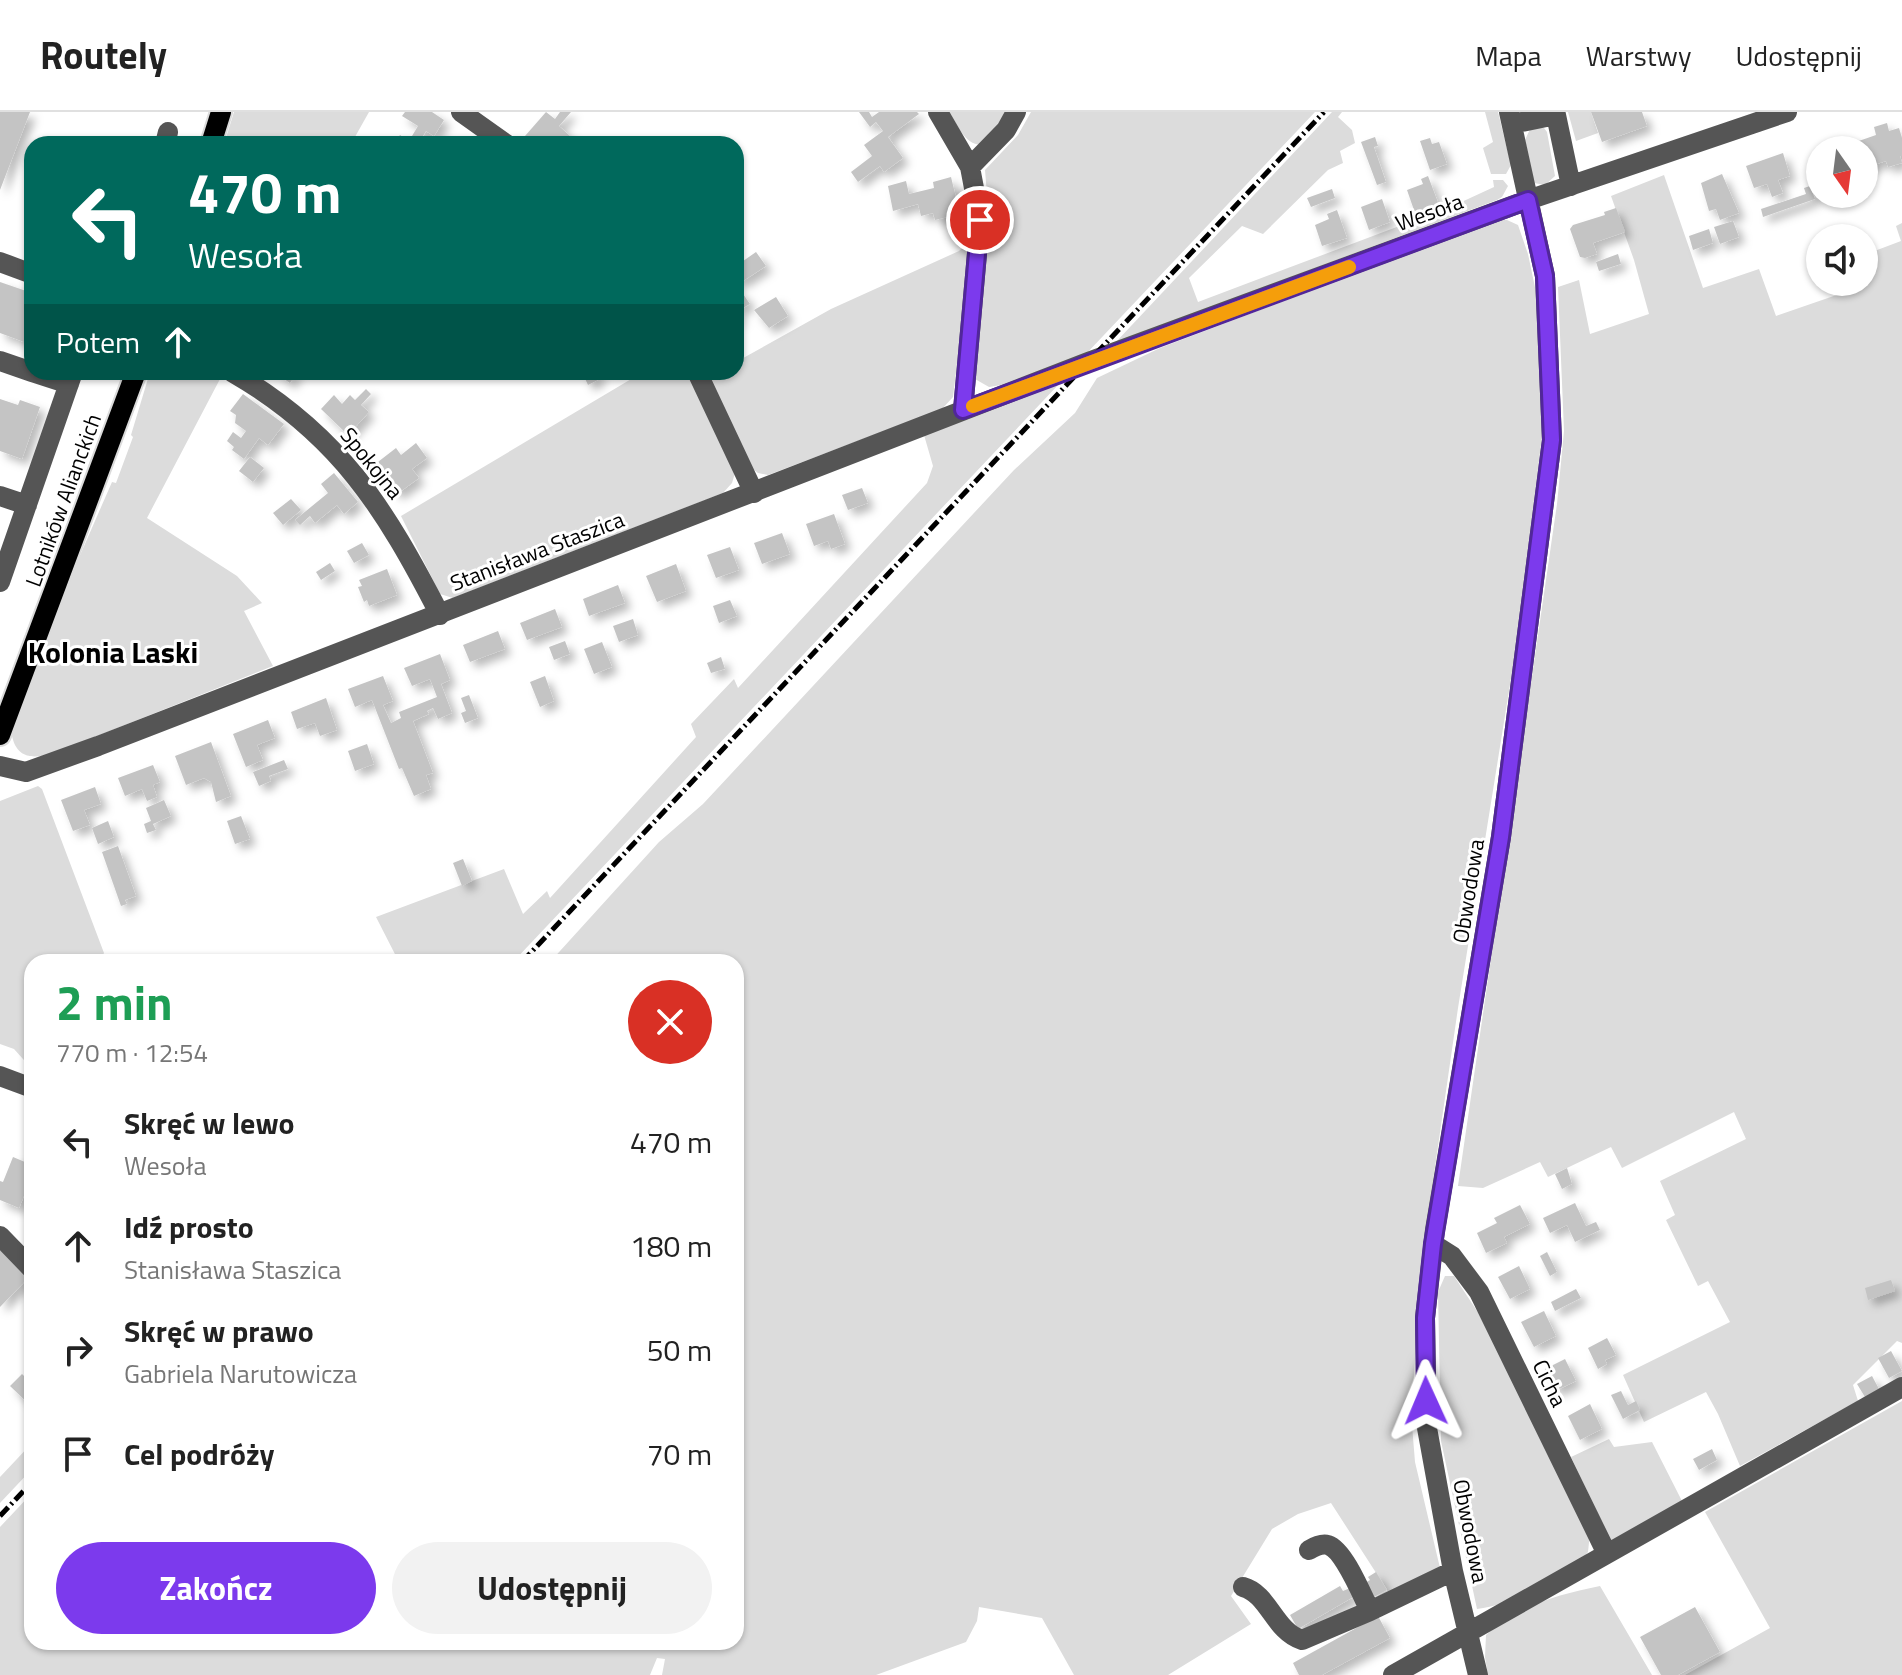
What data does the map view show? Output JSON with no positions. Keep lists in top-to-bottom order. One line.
{"streets":{"main road":["Lotników Alianckich"],"street":["Wesoła","Spokojna","Stanisława Staszica","Obwodowa","Cicha"]},"crossings":[["Wesoła","Stanisława Staszica"],["Wesoła","Obwodowa"],["Spokojna","Stanisława Staszica"],["Obwodowa","Cicha"]],"districts":["Kolonia Laski"],"north":"bottom","page":{"header":"Routely","nav":["Mapa","Warstwy","Udostępnij"],"turn":["470 m","Wesoła"],"then":"Potem","heading":["2 min","770 m · 12:54"],"list":[{"name":"Skręć w lewo","note":"Wesoła","value":"470 m"},{"name":"Idź prosto","note":"Stanisława Staszica","value":"180 m"},{"name":"Skręć w prawo","note":"Gabriela Narutowicza","value":"50 m"},{"name":"Cel podróży","value":"70 m"}],"buttons":["Zakończ","Udostępnij"]}}
